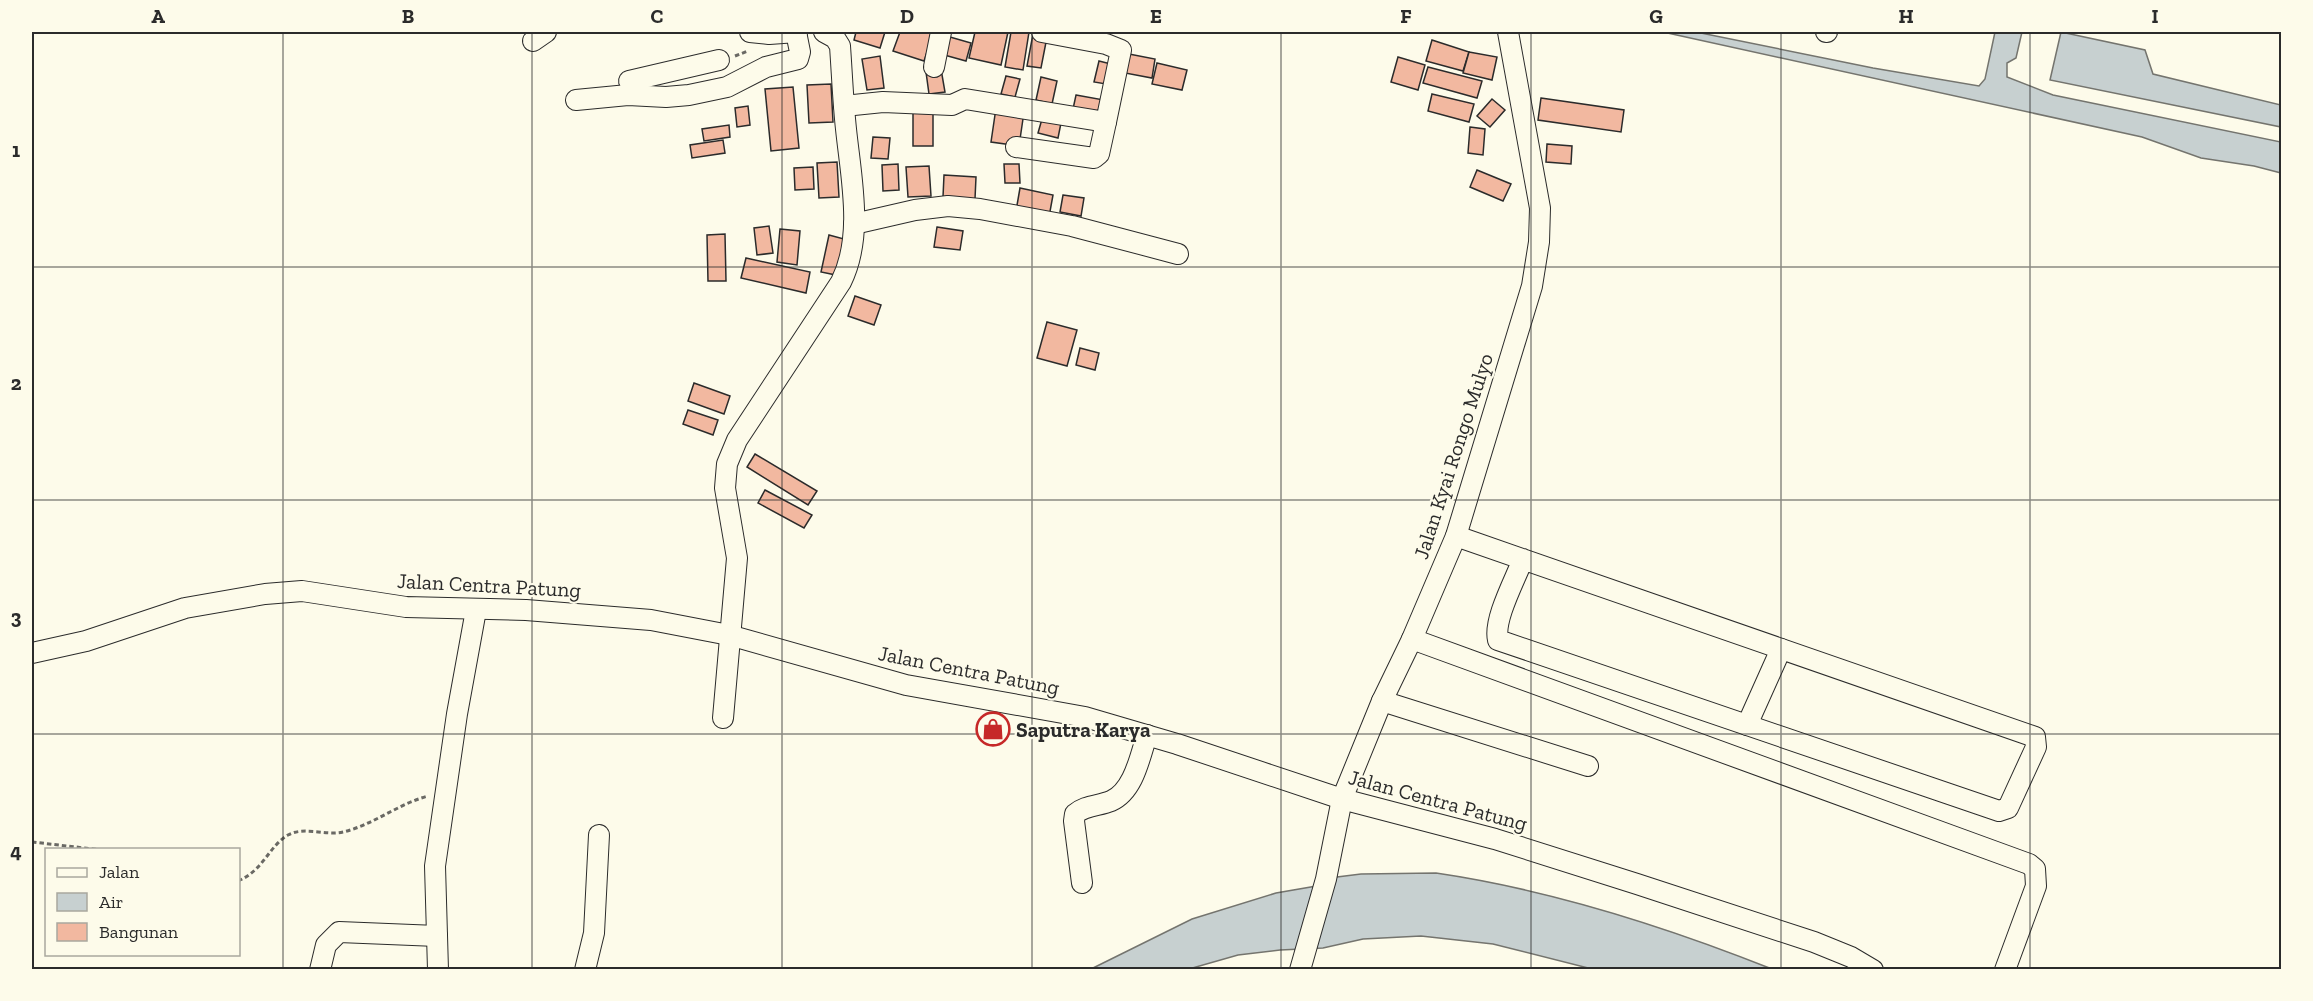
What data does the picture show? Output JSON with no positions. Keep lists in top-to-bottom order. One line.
{"streets":{"street":["Jalan Kyai Rongo Mulyo","Jalan Centra Patung"]},"crossings":[["Jalan Kyai Rongo Mulyo","Jalan Centra Patung"]],"places":{"shop":["Saputra Karya"]},"legend":["Jalan","Air","Bangunan"],"grid":{"columns":["A","B","C","D","E","F","G","H","I"],"rows":["1","2","3","4"]}}
